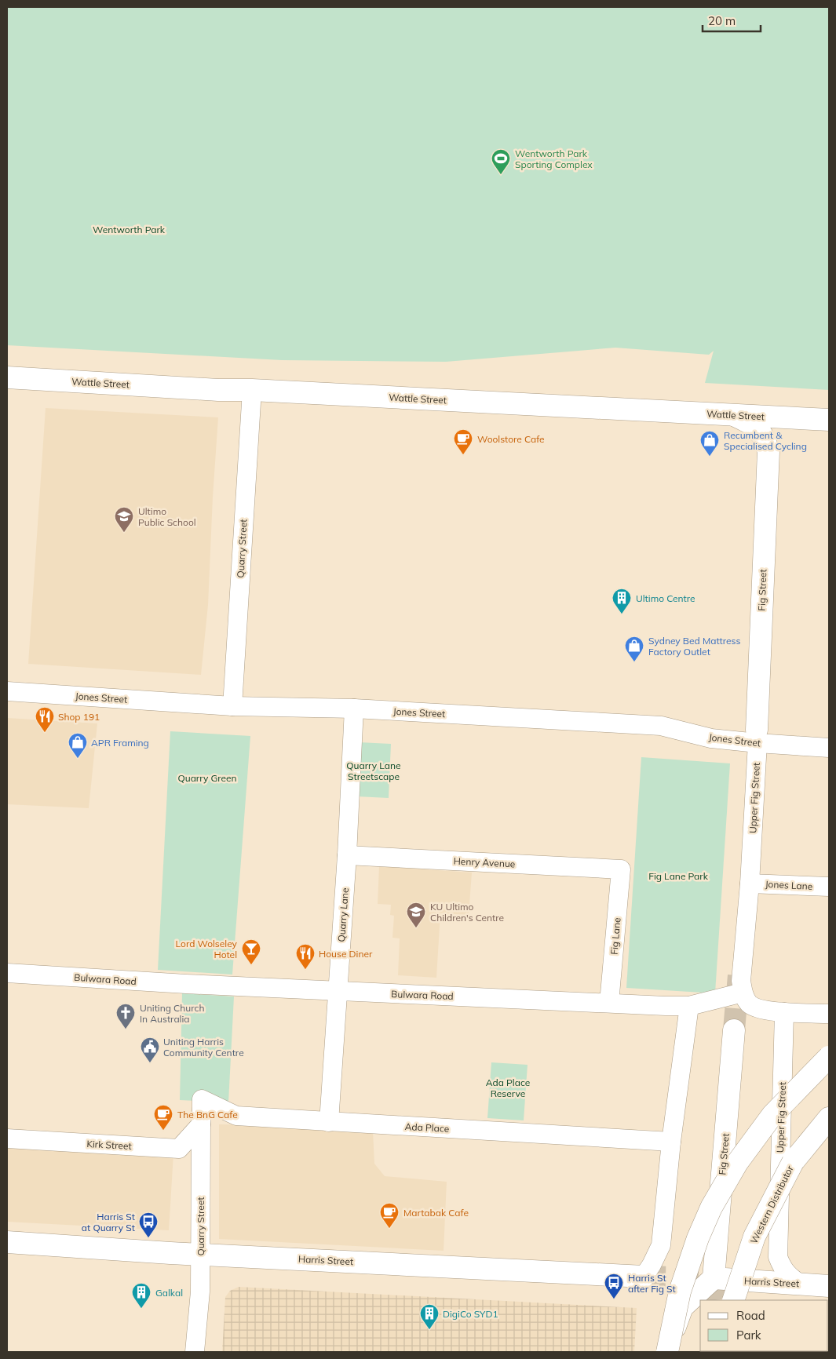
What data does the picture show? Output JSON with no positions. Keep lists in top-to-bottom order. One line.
{"streets":{"main road":["Wattle Street","Fig Street","Western Distributor","Harris Street"],"street":["Quarry Street","Jones Street","Upper Fig Street","Henry Avenue","Jones Lane","Quarry Lane","Fig Lane","Bulwara Road","Ada Place","Kirk Street"]},"crossings":[["Wattle Street","Quarry Street"],["Wattle Street","Fig Street"],["Quarry Street","Jones Street"],["Quarry Street","Ada Place"],["Quarry Street","Kirk Street"],["Quarry Street","Harris Street"],["Fig Street","Jones Street"],["Fig Street","Upper Fig Street"],["Fig Street","Harris Street"],["Jones Street","Upper Fig Street"],["Jones Street","Quarry Lane"],["Upper Fig Street","Jones Lane"],["Upper Fig Street","Bulwara Road"],["Upper Fig Street","Harris Street"],["Henry Avenue","Quarry Lane"],["Henry Avenue","Fig Lane"],["Quarry Lane","Bulwara Road"],["Quarry Lane","Ada Place"],["Fig Lane","Bulwara Road"],["Ada Place","Kirk Street"]],"parks":["Wentworth Park","Quarry Lane Streetscape","Quarry Green","Fig Lane Park","Ada Place Reserve"],"places":{"sports":["Wentworth Park Sporting Complex"],"cafe":["Woolstore Cafe","The BnG Cafe","Martabak Cafe"],"shop":["Recumbent & Specialised Cycling","Sydney Bed Mattress Factory Outlet","APR Framing"],"school or university":["Ultimo Public School","KU Ultimo Children's Centre"],"building":["Ultimo Centre","Galkal","DigiCo SYD1"],"restaurant":["Shop 191","House Diner"],"bar":["Lord Wolseley Hotel"],"church":["Uniting Church In Australia"],"public building":["Uniting Harris Community Centre"],"bus stop":["Harris St at Quarry St","Harris St after Fig St"]},"legend":["Road","Park"],"scale_bar":"20 m"}
